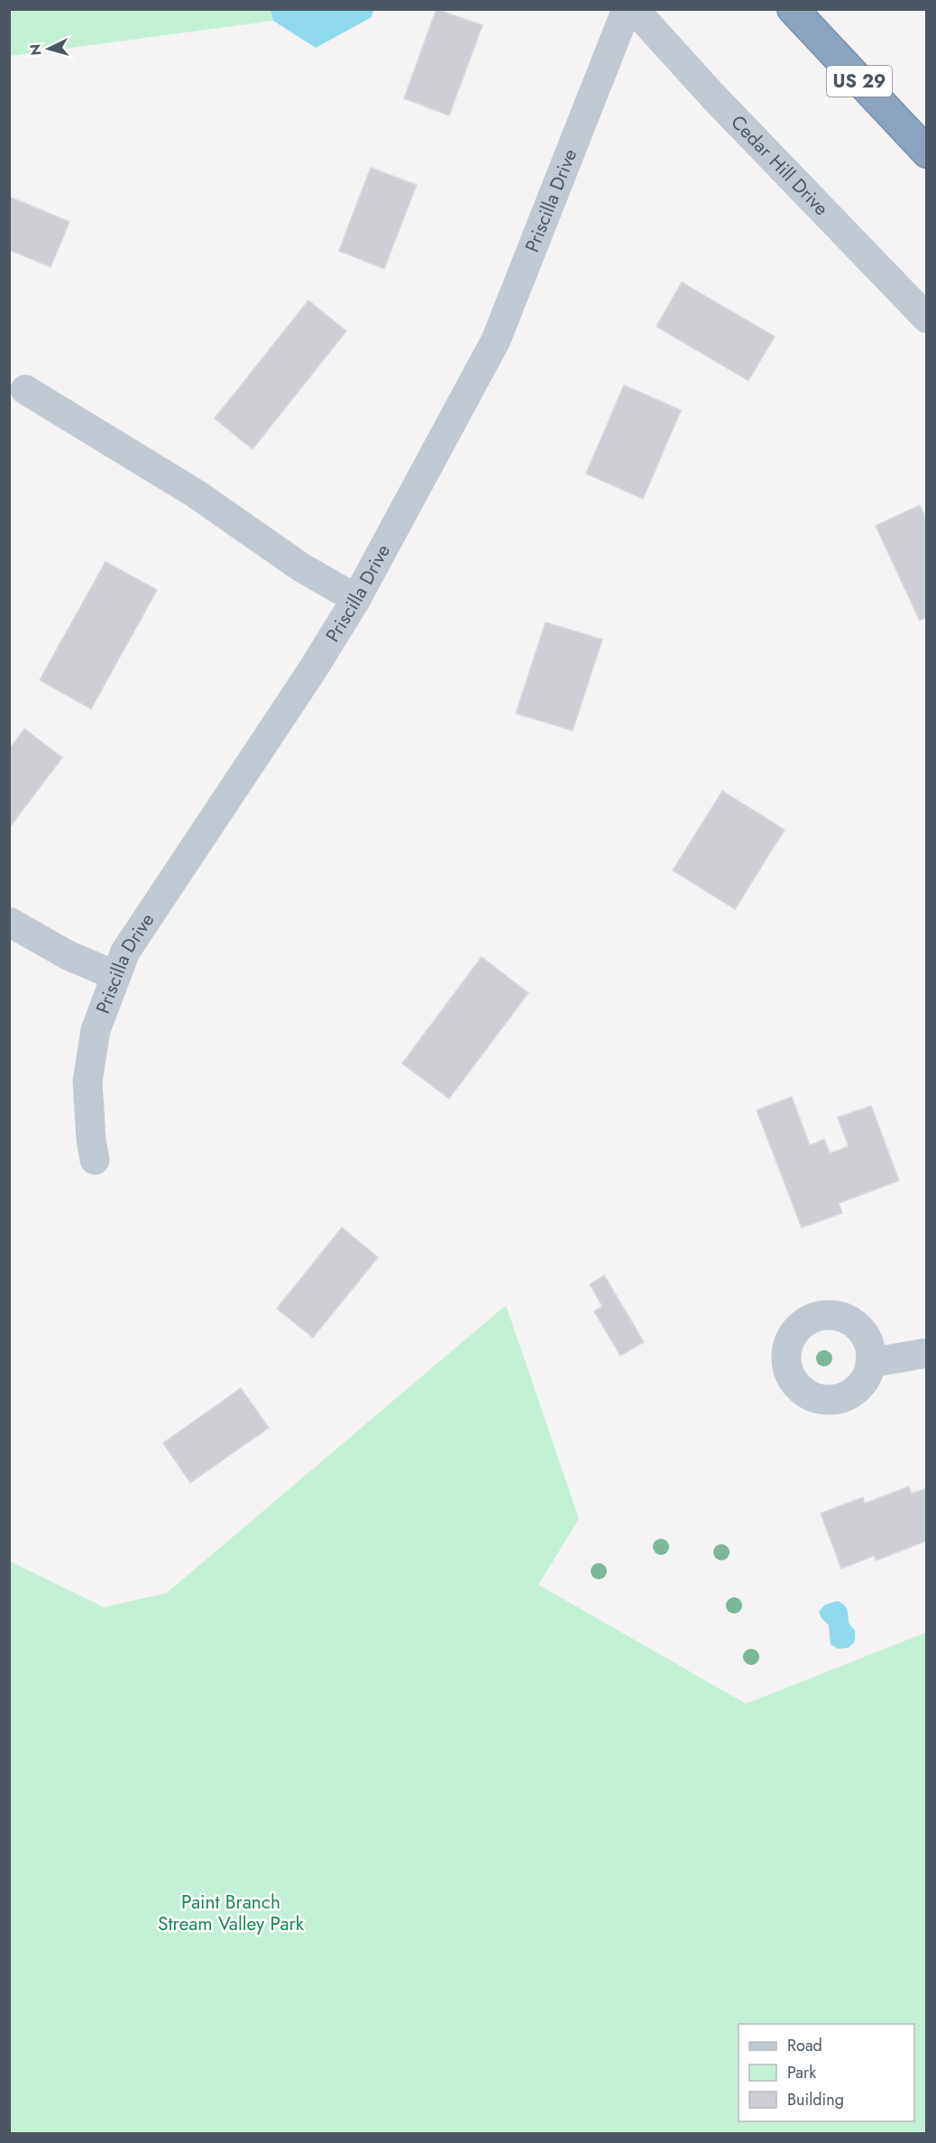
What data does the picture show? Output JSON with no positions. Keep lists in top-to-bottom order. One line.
{"streets":{"highway":["US 29"],"street":["Cedar Hill Drive","Priscilla Drive"]},"parks":["Paint Branch Stream Valley Park"],"legend":["Road","Park","Building"],"north":"left"}
